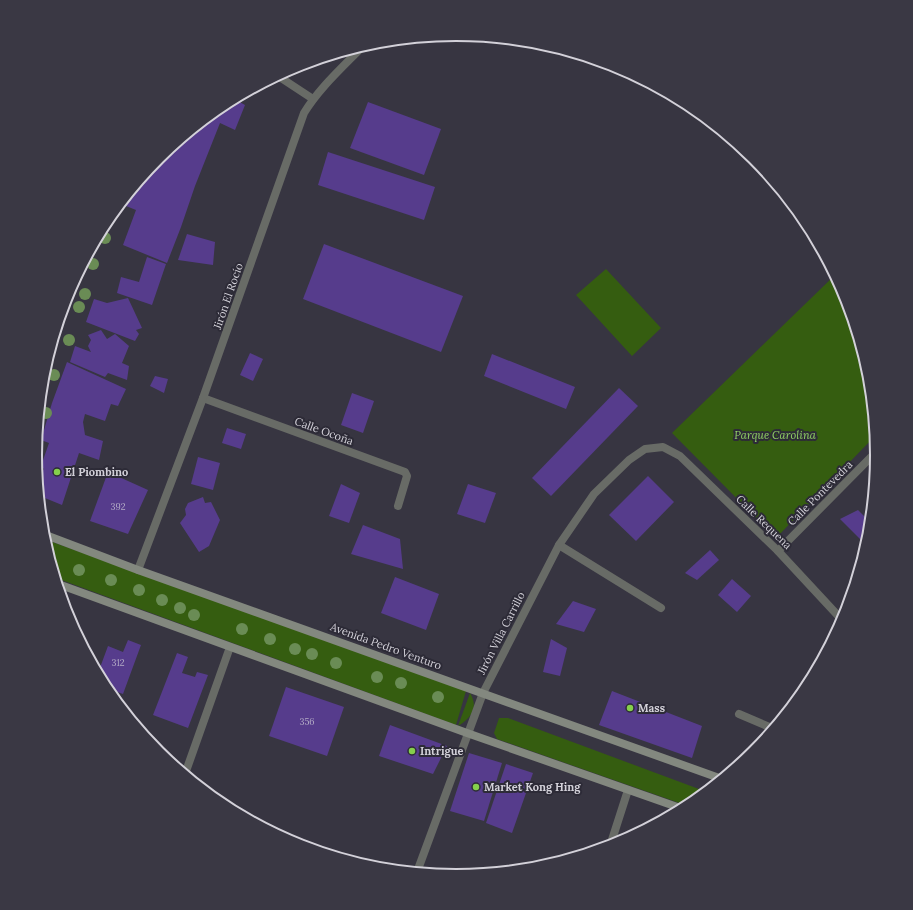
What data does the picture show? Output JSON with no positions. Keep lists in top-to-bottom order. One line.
{"streets":{"main road":["Avenida Pedro Venturo"],"street":["Jirón El Rocío","Calle Ocoña","Calle Pontevedra","Calle Requena","Jirón Villa Carrillo"]},"crossings":[["Jirón El Rocío","Calle Ocoña"],["Jirón El Rocío","Avenida Pedro Venturo"],["Calle Pontevedra","Calle Requena"],["Calle Requena","Jirón Villa Carrillo"],["Jirón Villa Carrillo","Avenida Pedro Venturo"]],"parks":["Parque Carolina"],"places":["El Piombino","Mass","Intrigue","Market Kong Hing"],"house_numbers":["392","312","356"]}
